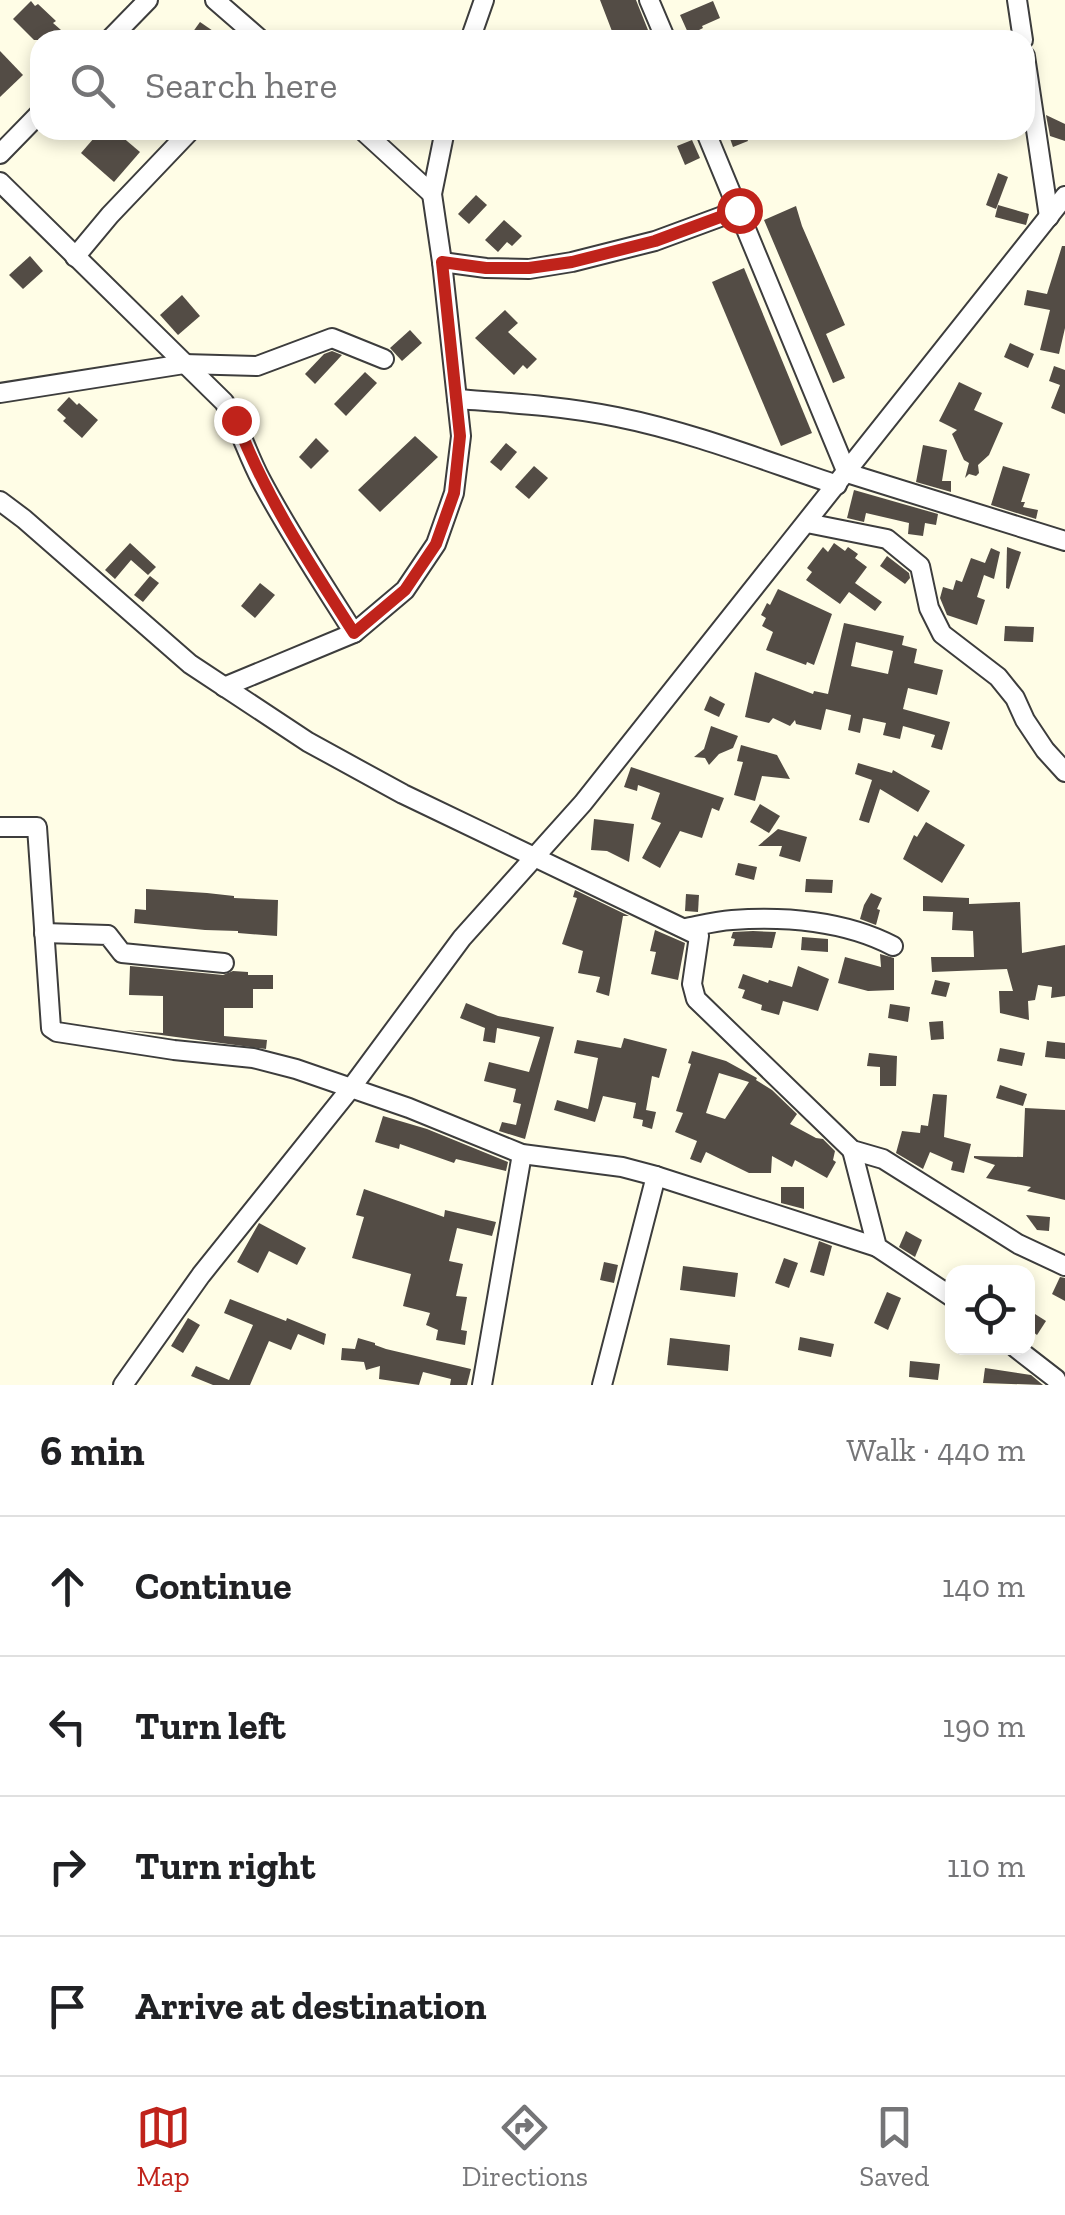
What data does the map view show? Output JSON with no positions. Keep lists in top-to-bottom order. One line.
{"page":{"search":"Search here","heading":["6 min","Walk · 440 m"],"list":[["Continue","140 m"],["Turn left","190 m"],["Turn right","110 m"],"Arrive at destination"],"nav":["Map","Directions","Saved"]}}
